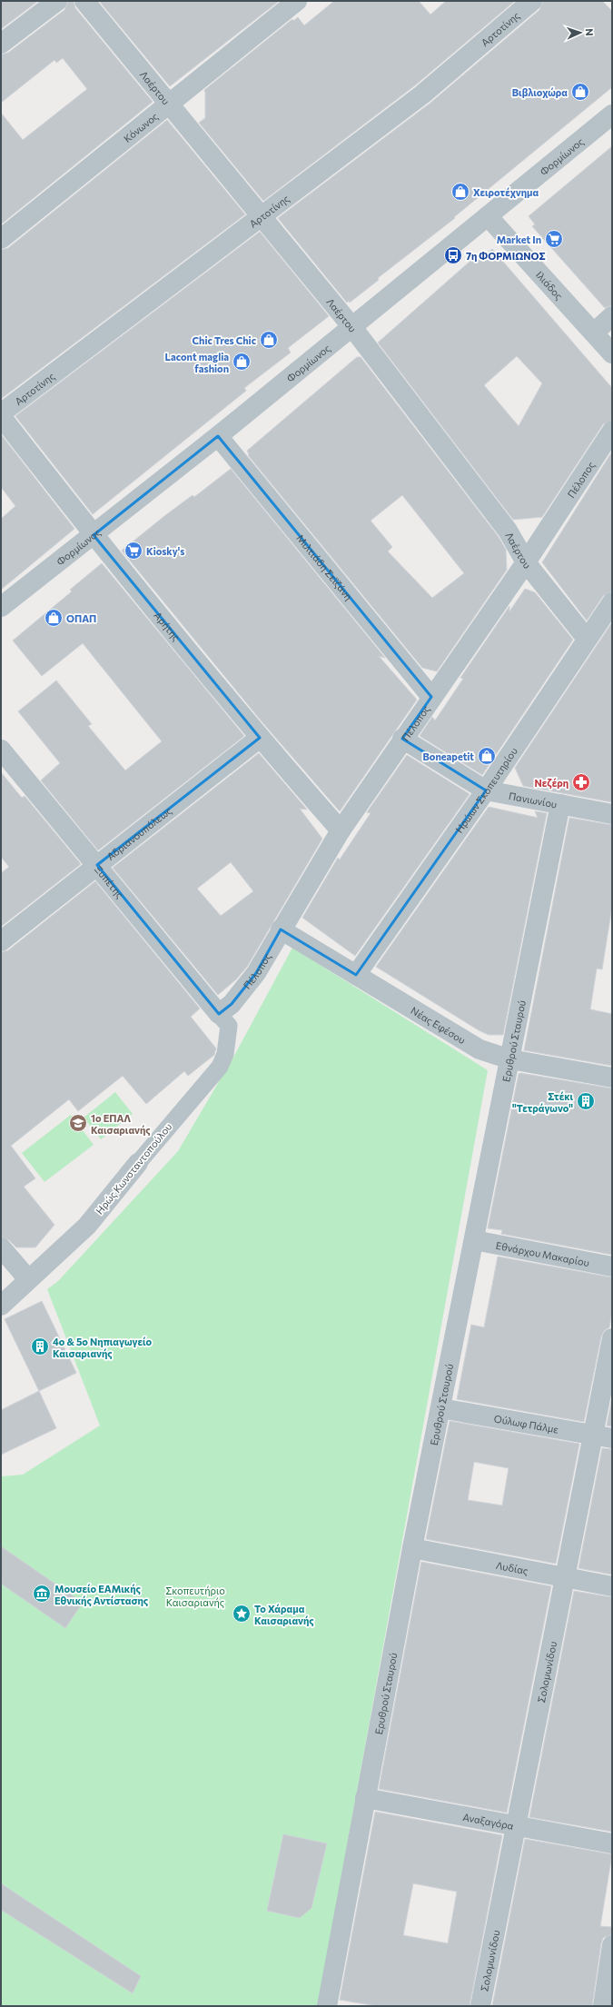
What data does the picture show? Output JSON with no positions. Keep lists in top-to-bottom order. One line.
{"streets":{"street":["Αρτοτίνης","Λαέρτου","Κόνωνος","Φορμίωνος","Ιλιάδος","Πέλοπος","Μιλτιάδη Σεϊζάνη","Αρήτης","Ηρώων Σκοπευτηρίου","Πανιωνίου","Αδριανουπόλεως","Ξυπέτης","Νέας Εφέσου","Ερυθρού Σταυρού","Ηρώς Κωνσταντοπούλου","Εθνάρχου Μακαρίου","Ούλωφ Πάλμε","Λυδίας","Σολομωνίδου","Αναξαγόρα"]},"crossings":[["Αρτοτίνης","Λαέρτου"],["Λαέρτου","Κόνωνος"],["Λαέρτου","Φορμίωνος"],["Λαέρτου","Πέλοπος"],["Λαέρτου","Ηρώων Σκοπευτηρίου"],["Φορμίωνος","Ιλιάδος"],["Φορμίωνος","Μιλτιάδη Σεϊζάνη"],["Φορμίωνος","Αρήτης"],["Πέλοπος","Μιλτιάδη Σεϊζάνη"],["Πέλοπος","Αρήτης"],["Πέλοπος","Πανιωνίου"],["Πέλοπος","Ξυπέτης"],["Πέλοπος","Νέας Εφέσου"],["Πέλοπος","Ηρώς Κωνσταντοπούλου"],["Αρήτης","Αδριανουπόλεως"],["Ηρώων Σκοπευτηρίου","Πανιωνίου"],["Ηρώων Σκοπευτηρίου","Νέας Εφέσου"],["Πανιωνίου","Ερυθρού Σταυρού"],["Αδριανουπόλεως","Ξυπέτης"],["Ξυπέτης","Ηρώς Κωνσταντοπούλου"],["Νέας Εφέσου","Ερυθρού Σταυρού"],["Ερυθρού Σταυρού","Εθνάρχου Μακαρίου"],["Ερυθρού Σταυρού","Ούλωφ Πάλμε"],["Ερυθρού Σταυρού","Λυδίας"],["Ερυθρού Σταυρού","Αναξαγόρα"],["Ούλωφ Πάλμε","Σολομωνίδου"],["Λυδίας","Σολομωνίδου"],["Σολομωνίδου","Αναξαγόρα"]],"parks":["Σκοπευτήριο Καισαριανής"],"places":{"shop":["Βιβλιοχώρα","Χειροτέχνημα","Chic Tres Chic","Lacont maglia fashion","ΟΠΑΠ","Boneapetit"],"supermarket":["Market In","Kiosky's"],"bus stop":["7η ΦΟΡΜΙΩΝΟΣ"],"pharmacy":["Νεζέρη"],"building":["Στέκι \"Τετράγωνο\"","4o & 5ο Νηπιαγωγείο Καισαριανής"],"school or university":["1ο ΕΠΑΛ Καισαριανής"],"museum":["Μουσείο ΕΑΜικής Εθνικής Αντίστασης"],"place":["Το Χάραμα Καισαριανής"]},"north":"right"}
